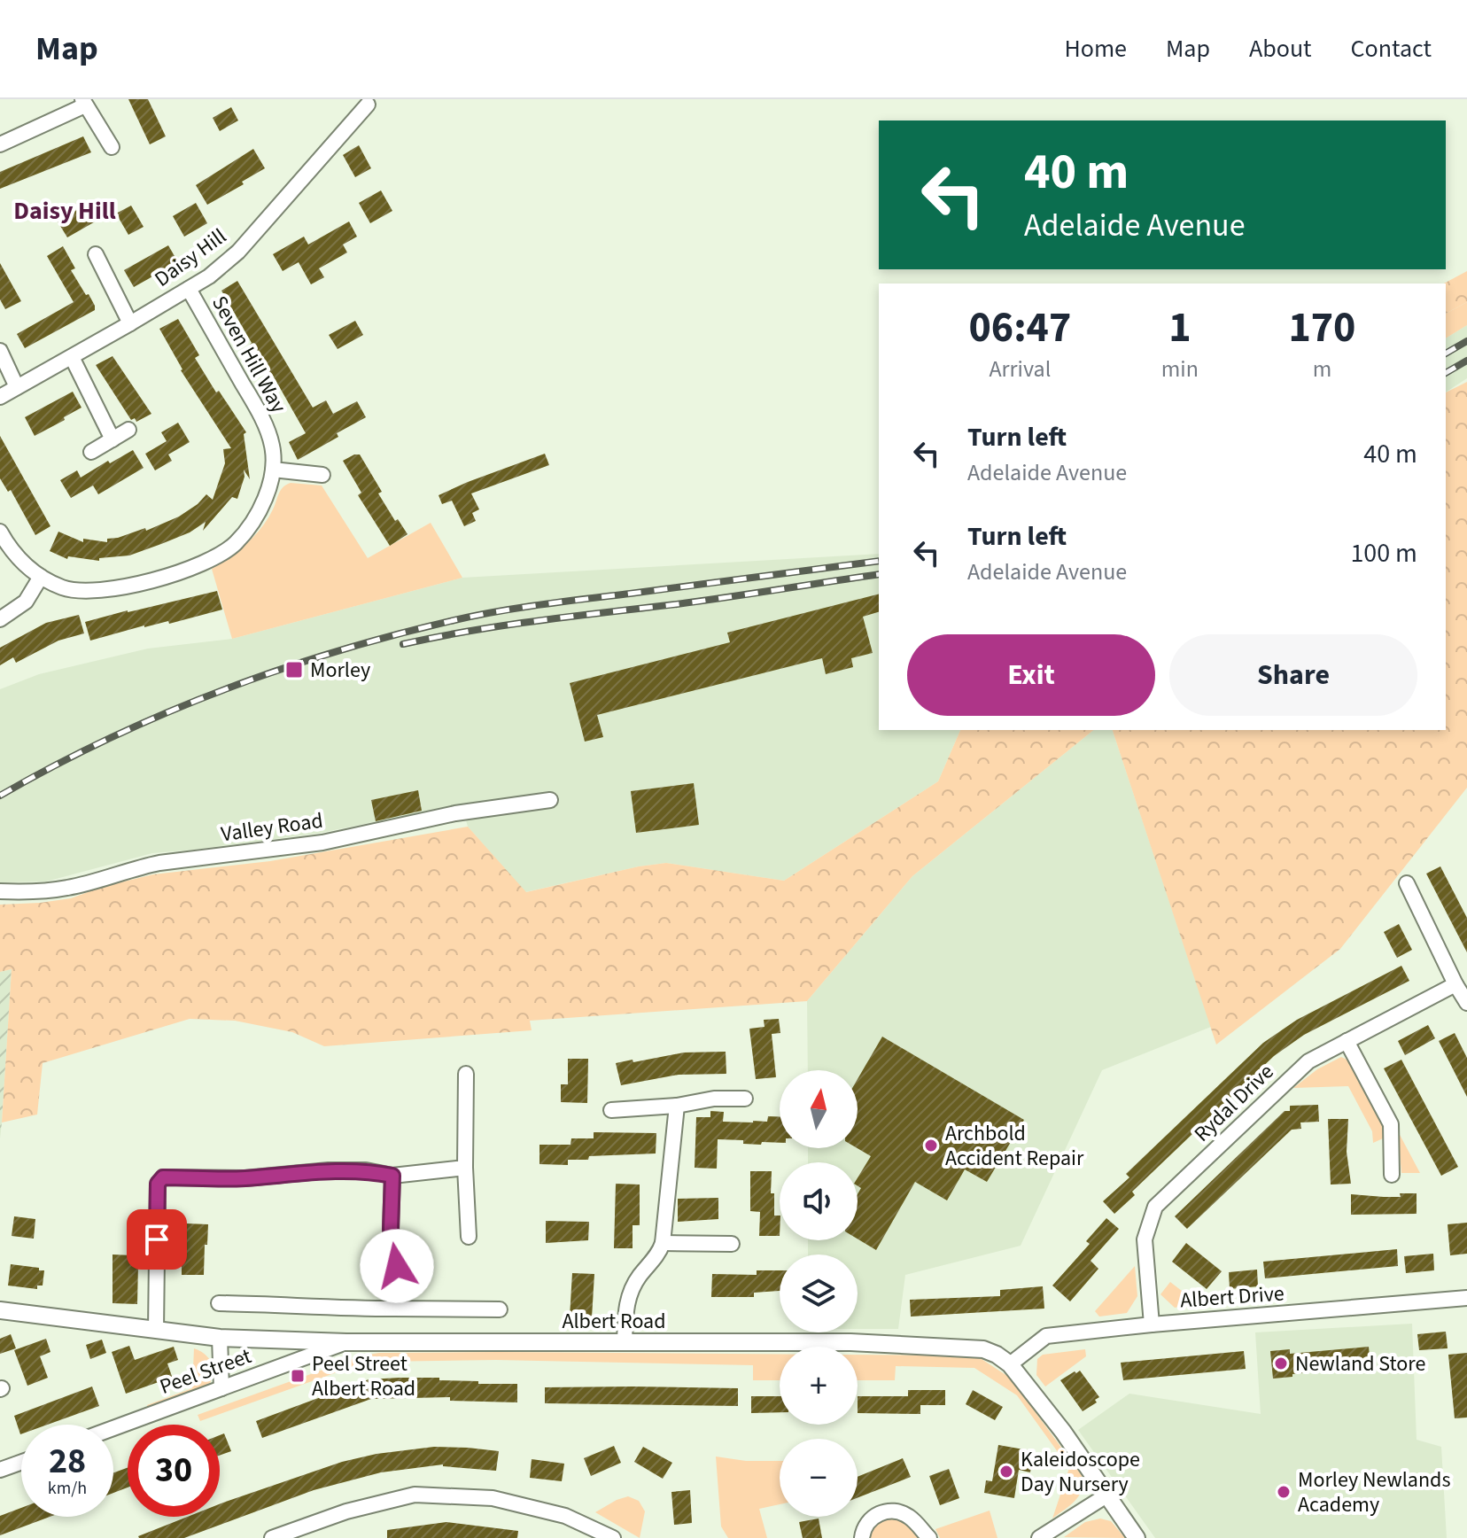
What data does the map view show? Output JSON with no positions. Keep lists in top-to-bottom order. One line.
{"streets":{"street":["Daisy Hill","Seven Hill Way","Valley Road","Rydal Drive","Albert Drive","Albert Road","Peel Street"]},"crossings":[["Daisy Hill","Seven Hill Way"],["Rydal Drive","Albert Drive"],["Albert Drive","Albert Road"],["Albert Road","Peel Street"]],"districts":["Daisy Hill"],"places":{"transit":["Morley","Peel Street Albert Road"],"other":["Archbold Accident Repair","Newland Store","Kaleidoscope Day Nursery","Morley Newlands Academy"]},"north":"top","page":{"header":"Map","nav":["Home","Map","About","Contact"],"turn":["40 m","Adelaide Avenue"],"eta":["06:47","Arrival","1","min","170","m"],"list":[{"name":"Turn left","note":"Adelaide Avenue","value":"40 m"},{"name":"Turn left","note":"Adelaide Avenue","value":"100 m"}],"buttons":["Exit","Share"],"map_buttons":["+","−"],"speed":"28 km/h","limit":"30"}}
